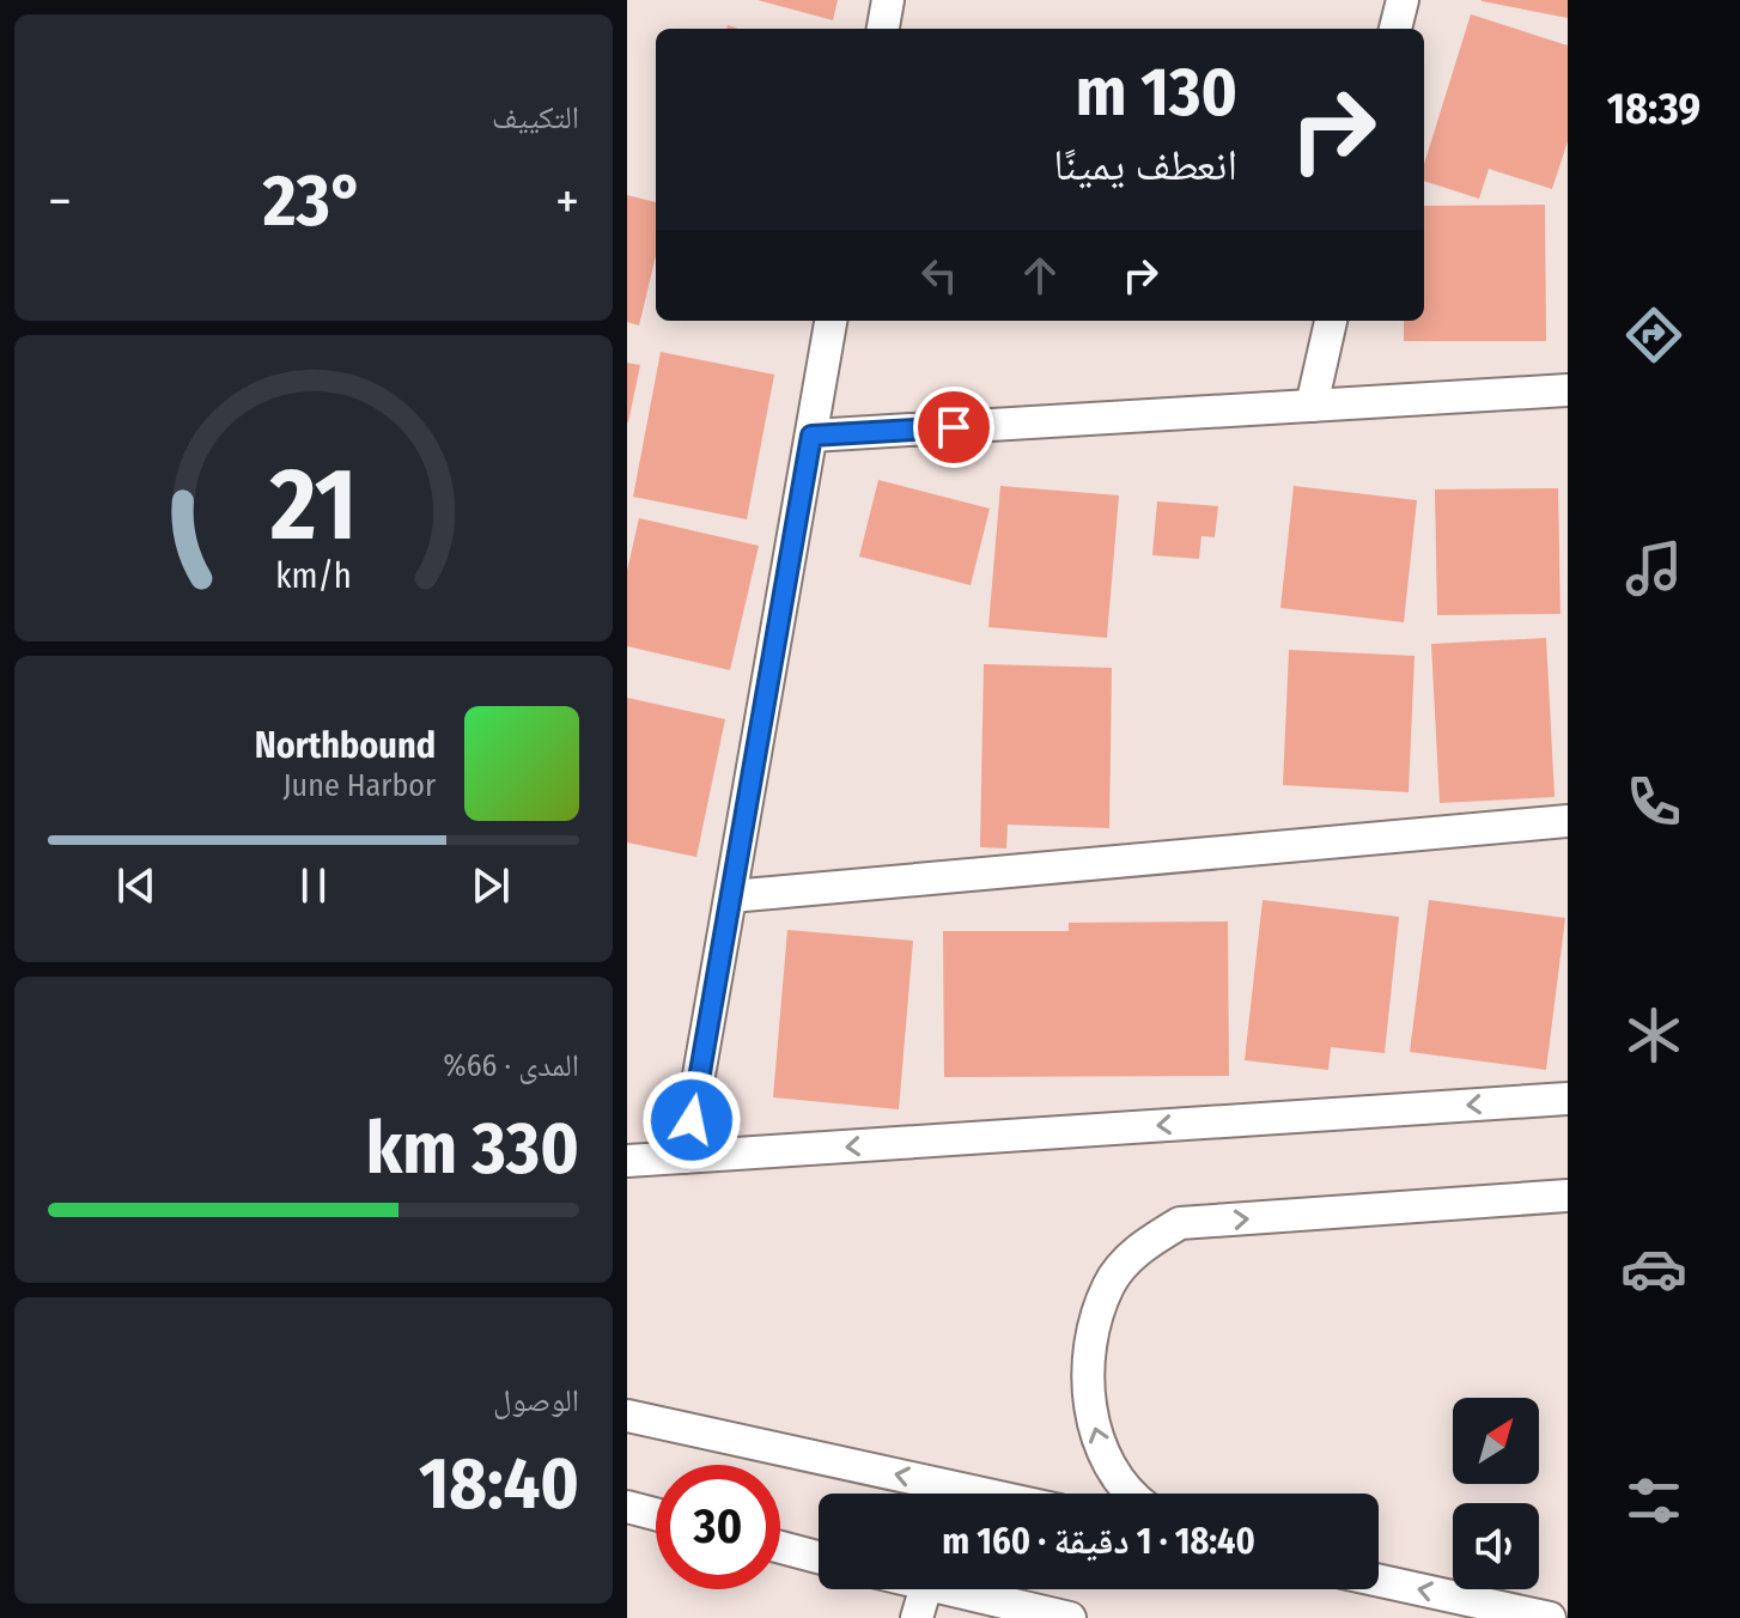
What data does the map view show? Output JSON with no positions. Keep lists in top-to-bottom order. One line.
{"north":"top right","page":{"tabs":"18:39","tile":["التكييف",["المدى · 66%","330 km"],["الوصول","18:40"]],"turn":["130 m","انعطف يمينًا"],"heat":["−","23°","+"],"song":["Northbound","June Harbor"],"limit":"30","trip":"18:40 · 1 دقيقة · 160 m","gauge":["21","km/h"]}}
